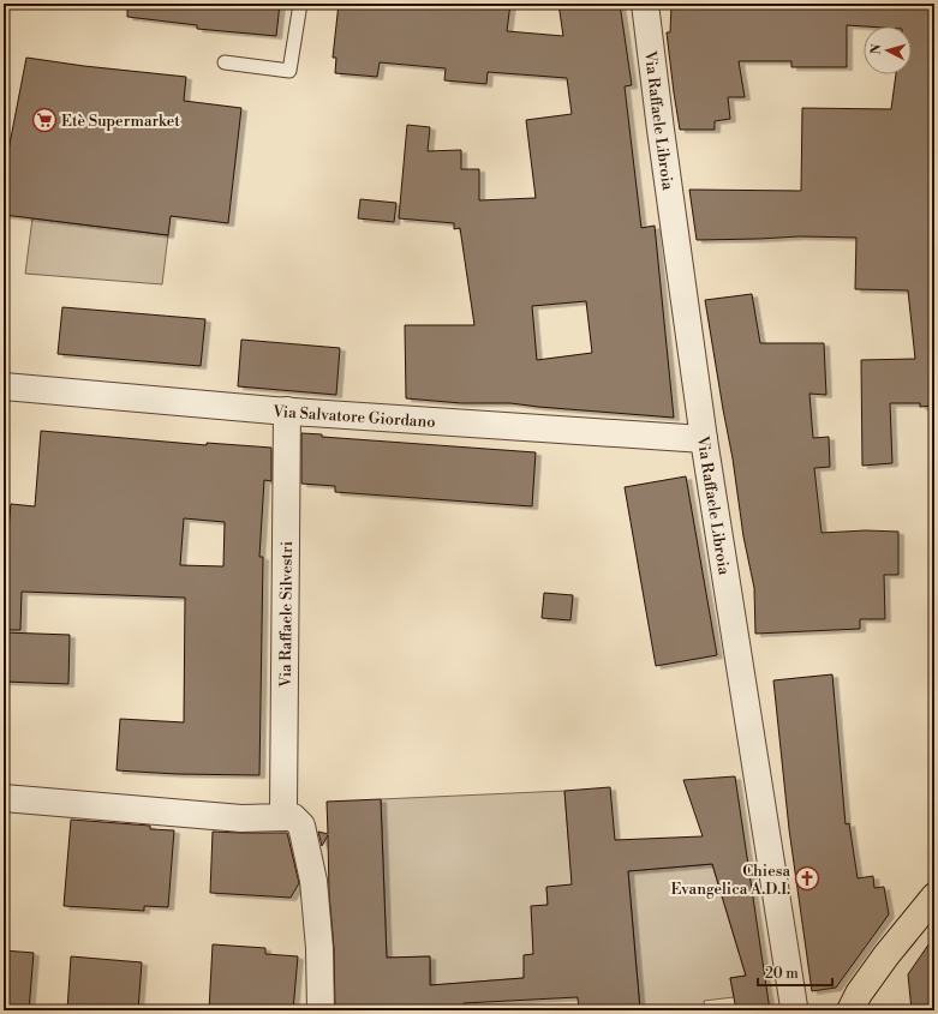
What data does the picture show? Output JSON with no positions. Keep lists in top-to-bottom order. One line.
{"streets":{"street":["Via Raffaele Libroia","Via Salvatore Giordano","Via Raffaele Silvestri"]},"crossings":[["Via Raffaele Libroia","Via Salvatore Giordano"],["Via Salvatore Giordano","Via Raffaele Silvestri"]],"places":{"supermarket":["Etè Supermarket"],"church":["Chiesa Evangelica A.D.I."]},"scale_bar":"20 m","north":"left"}
